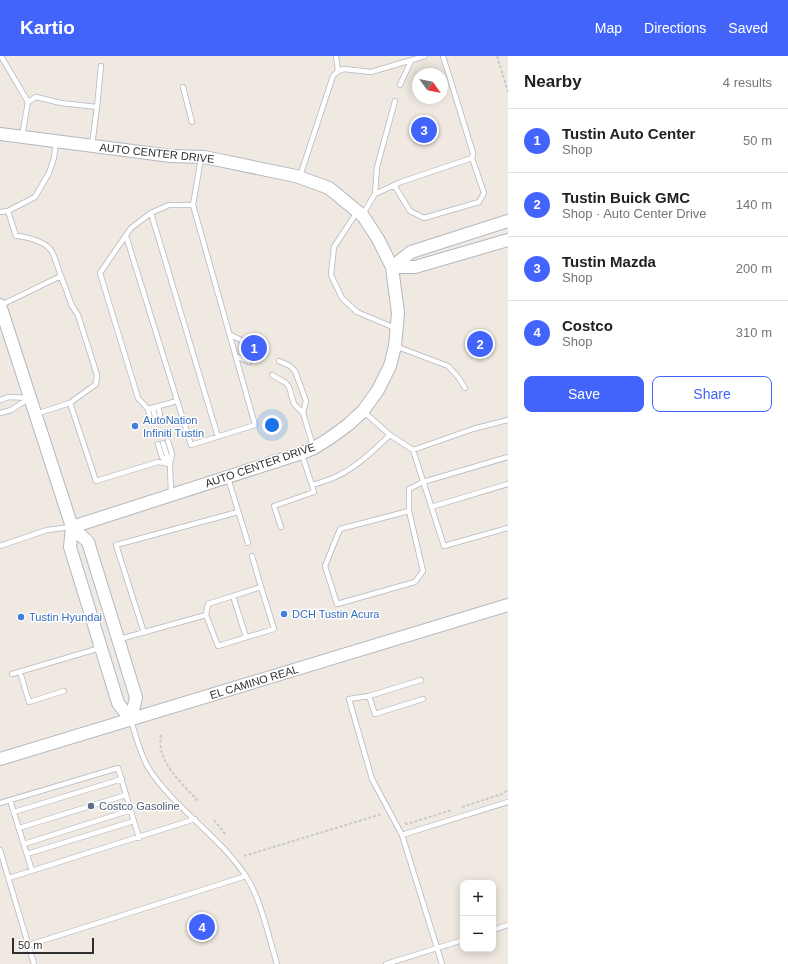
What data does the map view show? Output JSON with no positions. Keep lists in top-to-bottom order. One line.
{"streets":{"street":["AUTO CENTER DRIVE","EL CAMINO REAL"]},"places":["AutoNation Infiniti Tustin","DCH Tustin Acura","Tustin Hyundai","Costco Gasoline"],"scale_bar":"50 m","north":"bottom right","page":{"header":"Kartio","nav":["Map","Directions","Saved"],"heading":["Nearby","4 results"],"list":[{"mark":"1","name":"Tustin Auto Center","note":"Shop","value":"50 m"},{"mark":"2","name":"Tustin Buick GMC","note":"Shop · Auto Center Drive","value":"140 m"},{"mark":"3","name":"Tustin Mazda","note":"Shop","value":"200 m"},{"mark":"4","name":"Costco","note":"Shop","value":"310 m"}],"pins":["3","2","1","4"],"buttons":["Save","Share"],"map_buttons":["+","−"],"scale":"50 m"}}
